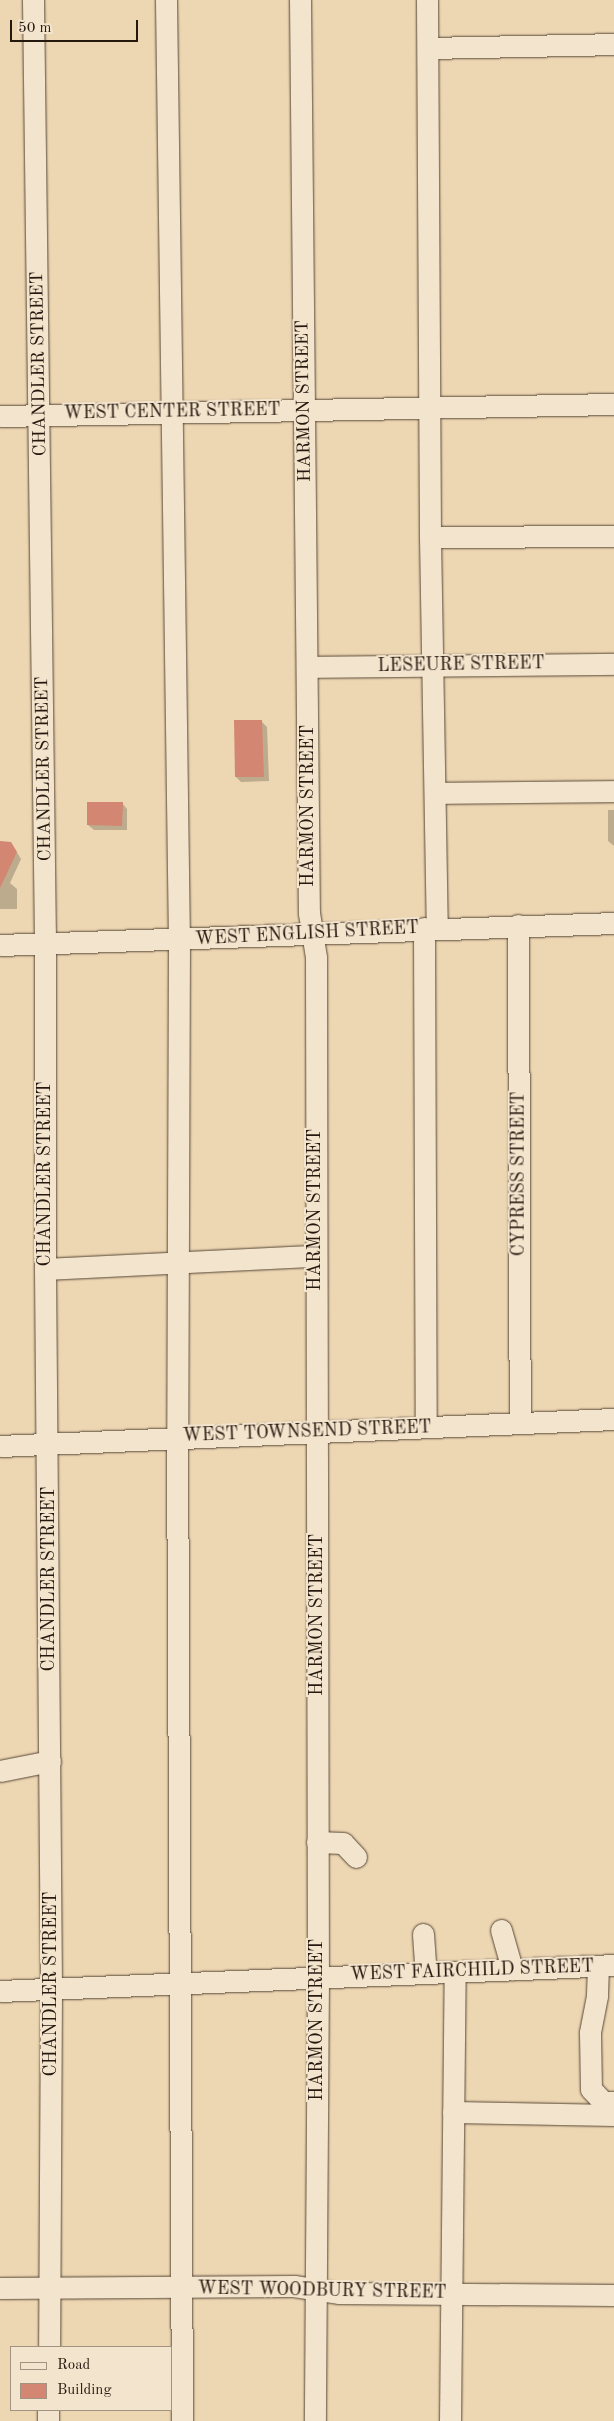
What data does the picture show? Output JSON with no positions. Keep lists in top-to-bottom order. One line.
{"streets":{"street":["CHANDLER STREET","HARMON STREET","WEST CENTER STREET","LESEURE STREET","WEST ENGLISH STREET","CYPRESS STREET","WEST TOWNSEND STREET","WEST FAIRCHILD STREET","WEST WOODBURY STREET"]},"crossings":[["CHANDLER STREET","WEST CENTER STREET"],["CHANDLER STREET","WEST ENGLISH STREET"],["CHANDLER STREET","WEST TOWNSEND STREET"],["CHANDLER STREET","WEST FAIRCHILD STREET"],["CHANDLER STREET","WEST WOODBURY STREET"],["HARMON STREET","WEST CENTER STREET"],["HARMON STREET","LESEURE STREET"],["HARMON STREET","WEST ENGLISH STREET"],["HARMON STREET","WEST TOWNSEND STREET"],["HARMON STREET","WEST FAIRCHILD STREET"],["HARMON STREET","WEST WOODBURY STREET"],["WEST ENGLISH STREET","CYPRESS STREET"],["CYPRESS STREET","WEST TOWNSEND STREET"]],"legend":["Road","Building"],"scale_bar":"50 m"}
